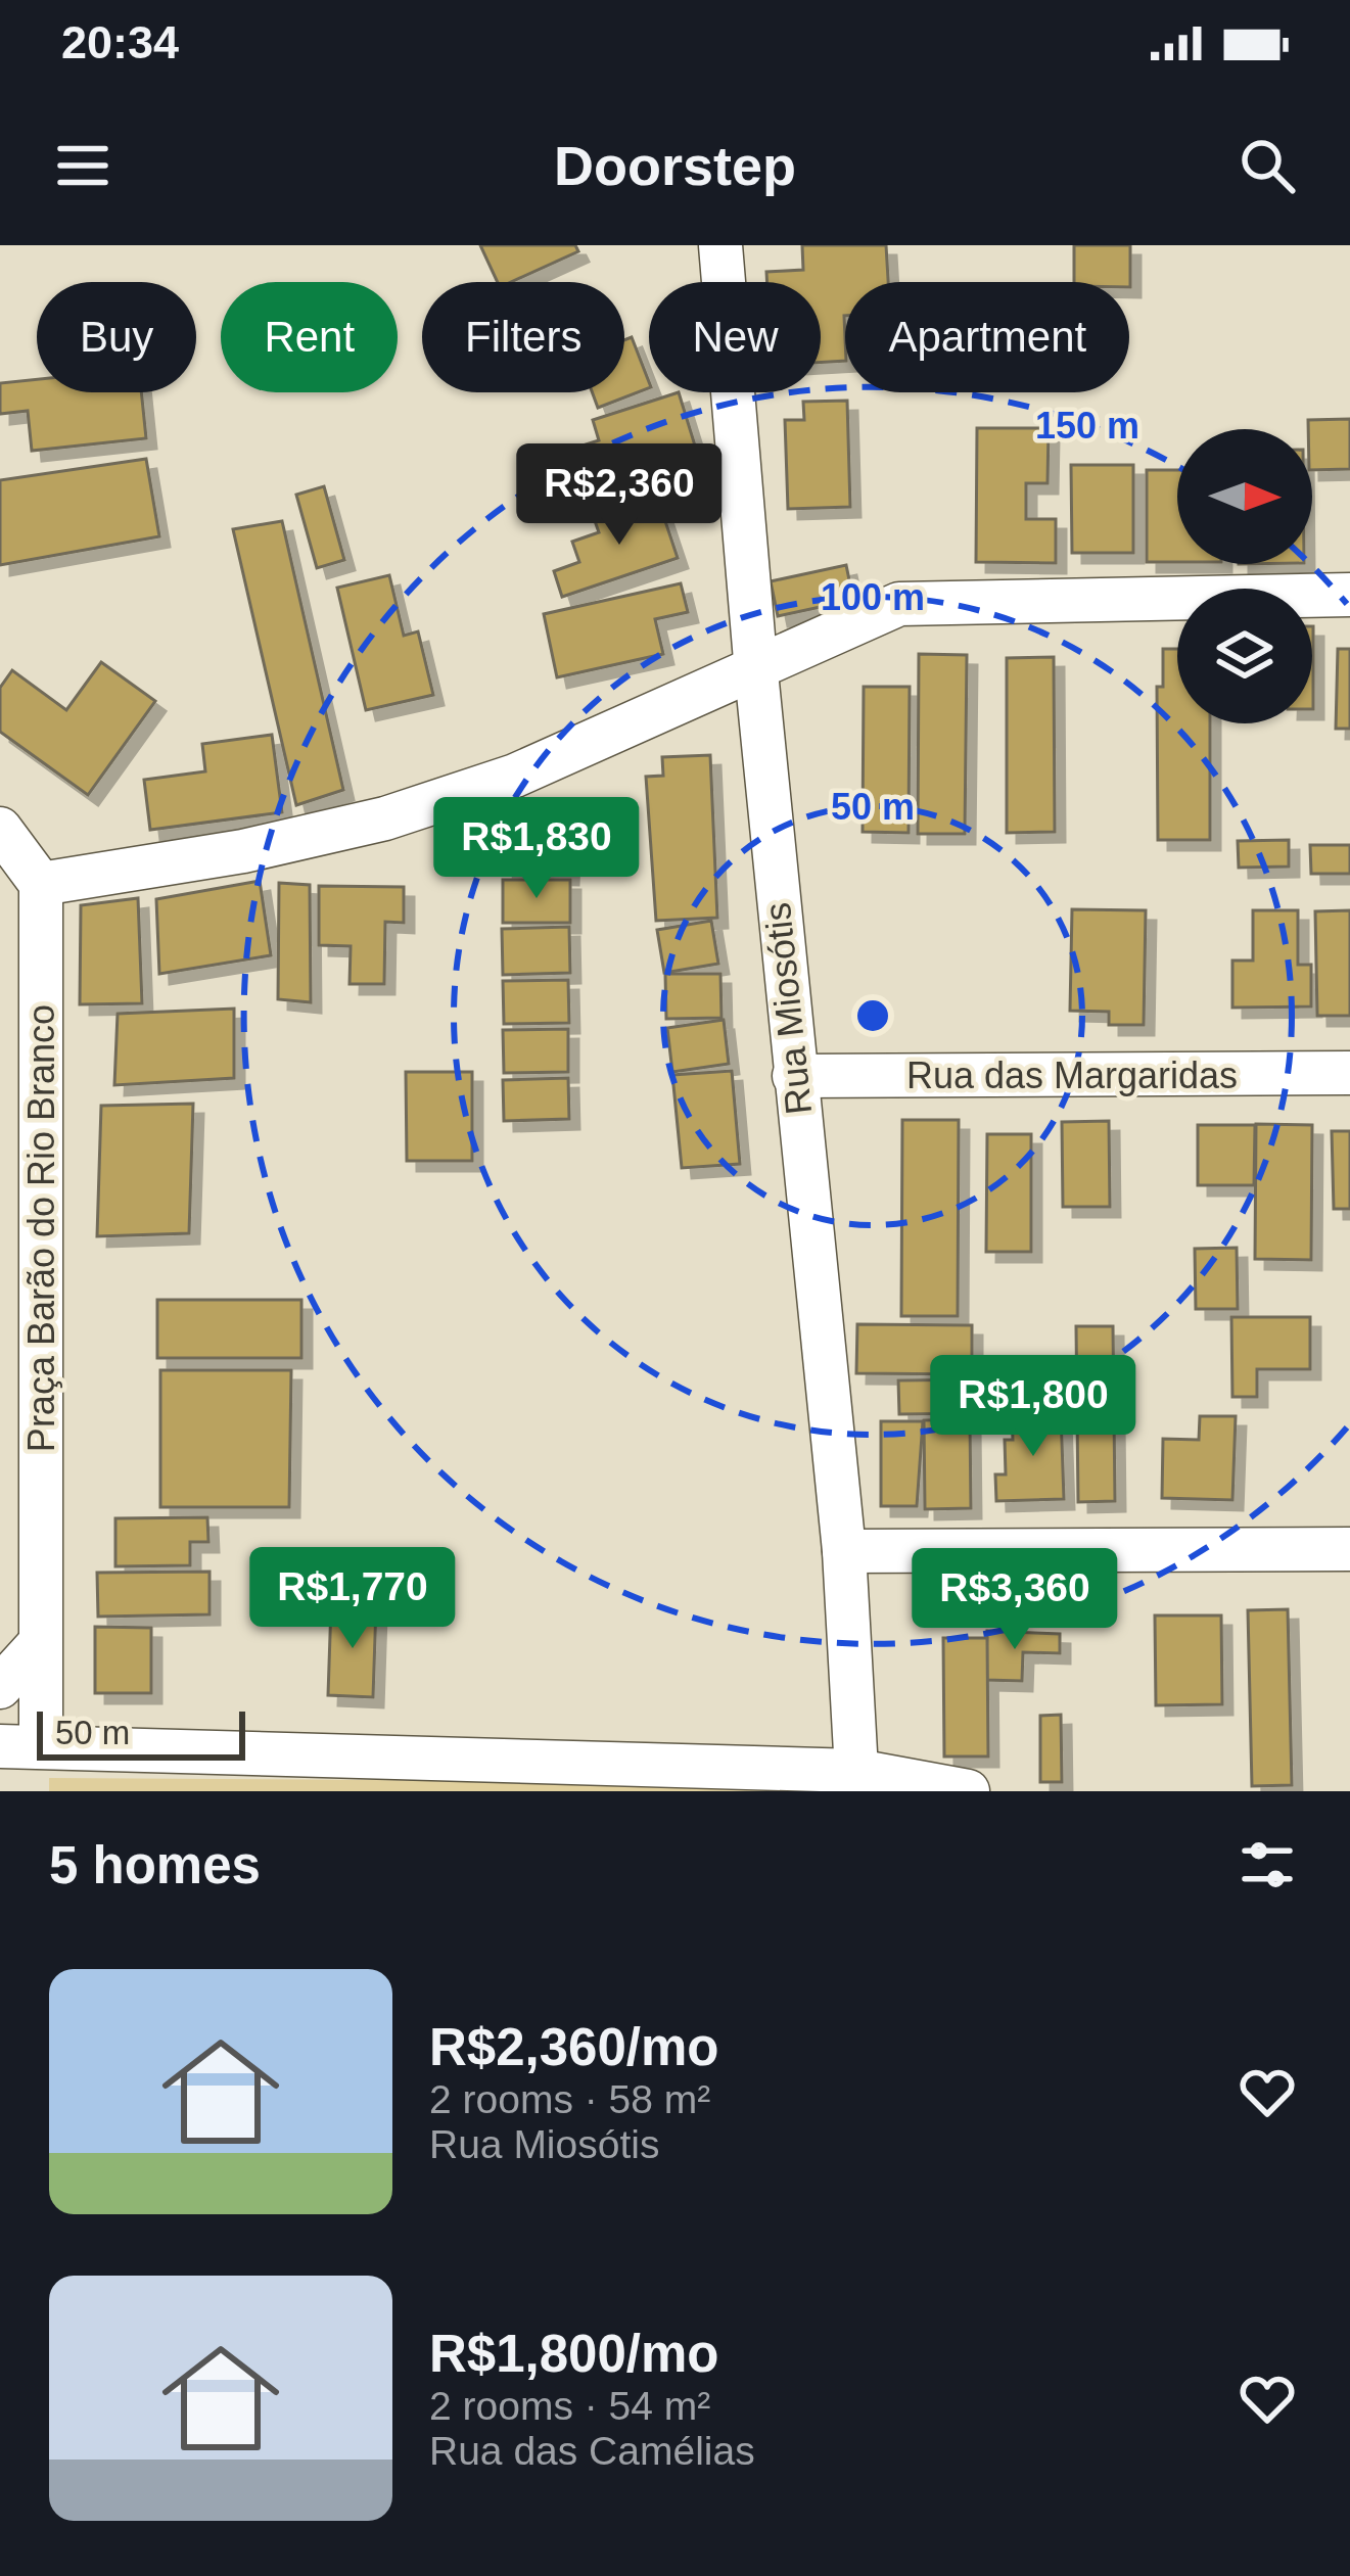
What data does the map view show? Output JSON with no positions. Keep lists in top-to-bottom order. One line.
{"streets":{"street":["Rua Miosótis","Rua das Margaridas","Praça Barão do Rio Branco"]},"crossings":[["Rua Miosótis","Rua das Margaridas"]],"scale_bar":"50 m","north":"right","page":{"status":"20:34","header":"Doorstep","chip":["Buy","Rent","Filters","New","Apartment"],"price":["R$2,360","R$1,830","R$1,800","R$1,770","R$3,360"],"scale":"50 m","heading":"5 homes","list":[{"name":"R$2,360/mo","note":"2 rooms · 58 m² · Rua Miosótis"},{"name":"R$1,800/mo","note":"2 rooms · 54 m² · Rua das Camélias"}]},"rings":["150 m","100 m","50 m"]}
